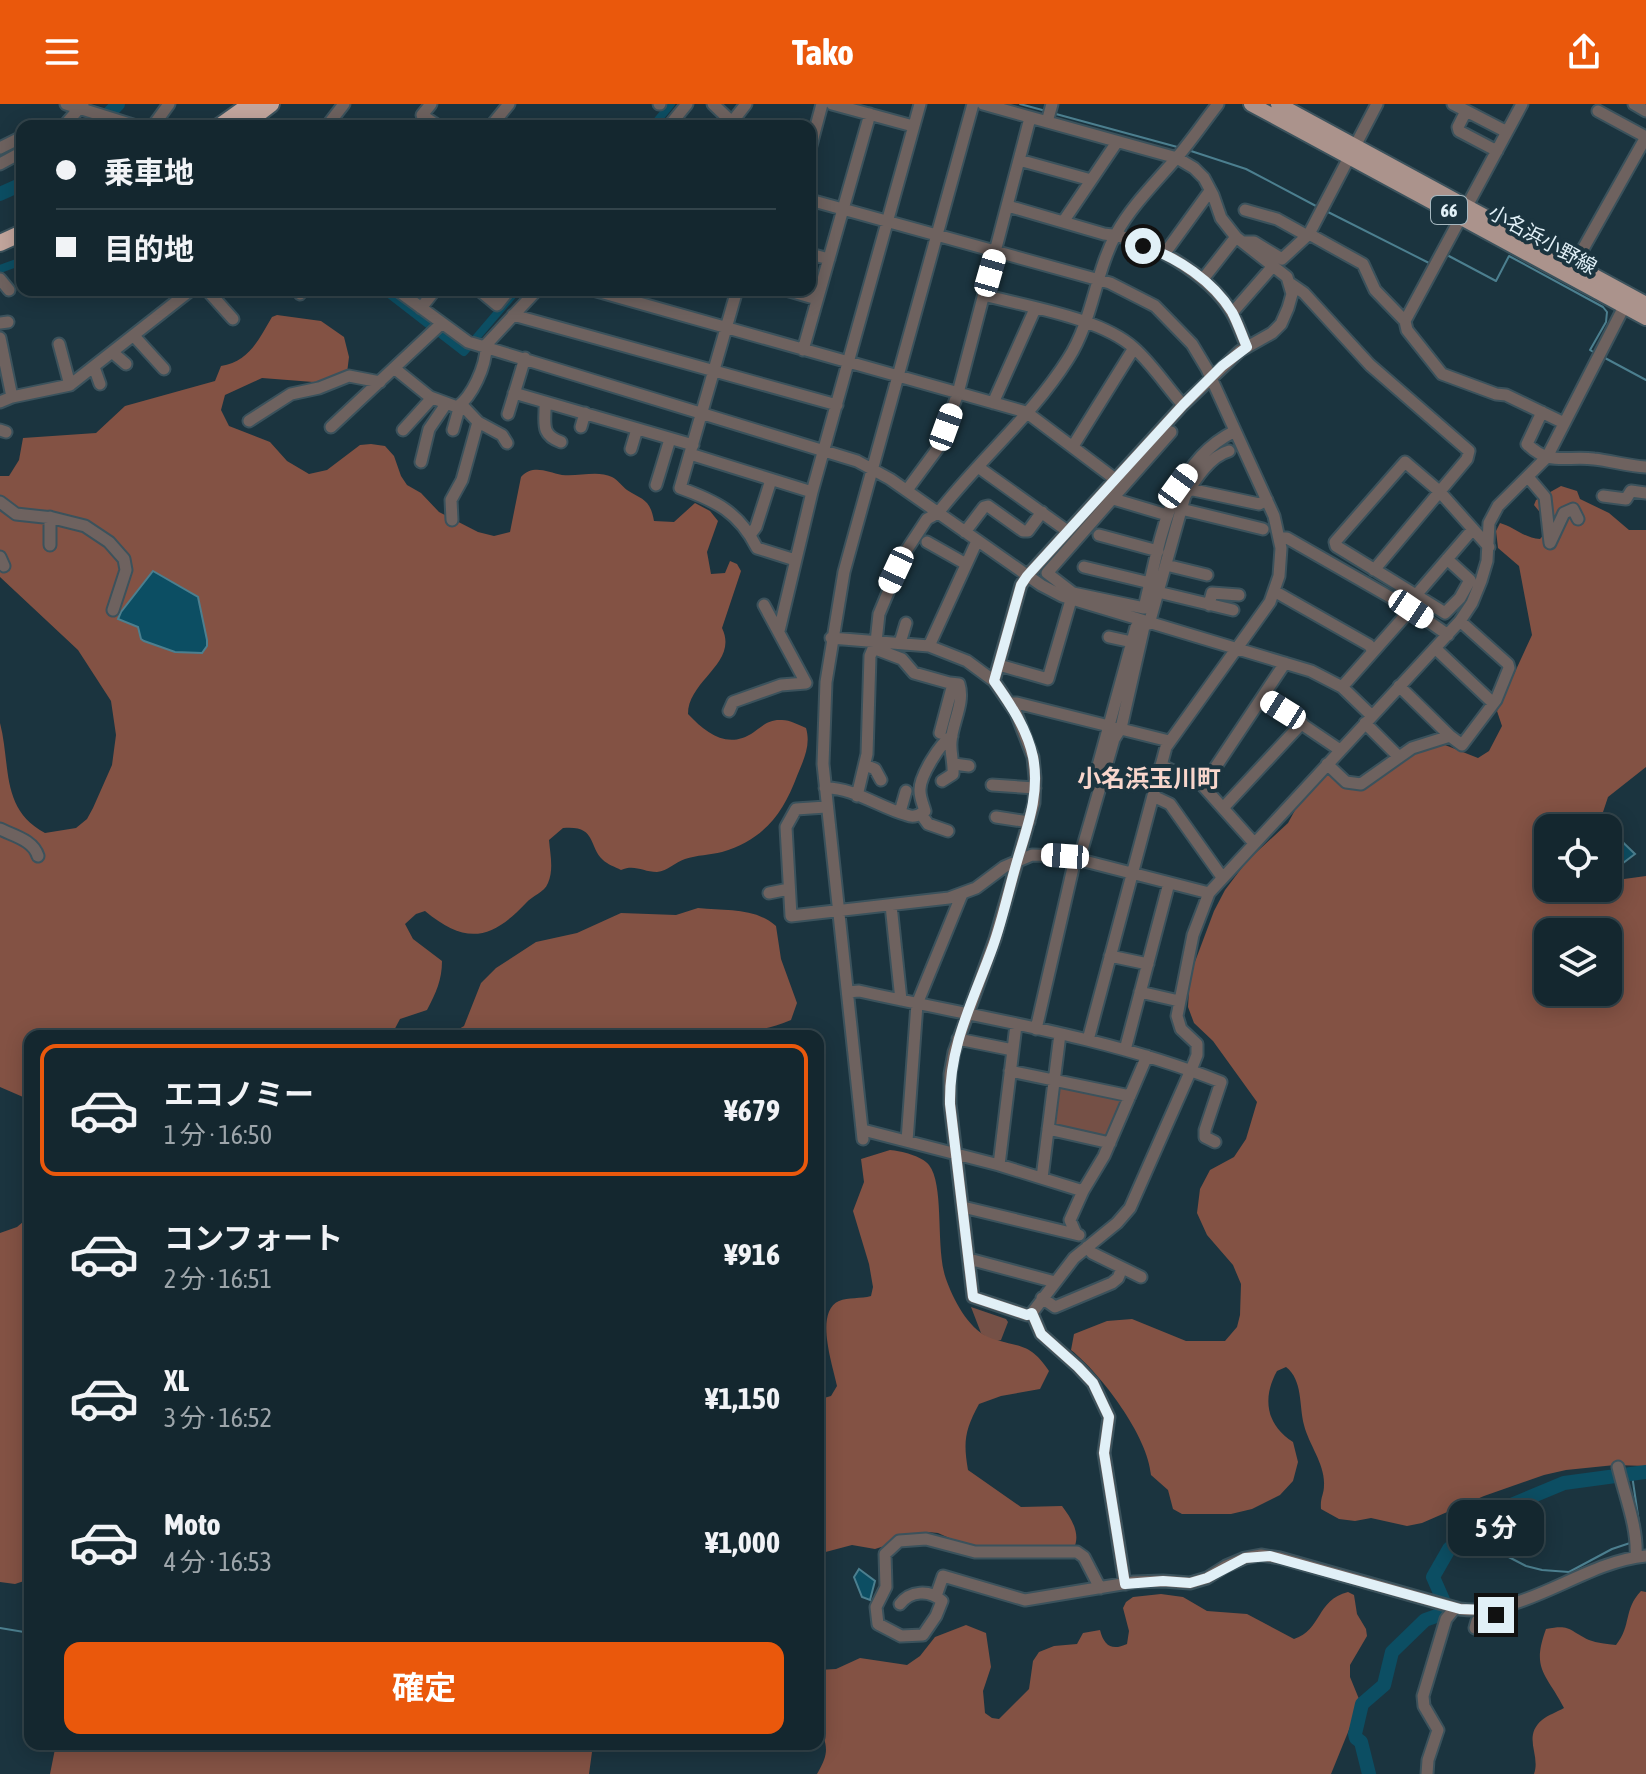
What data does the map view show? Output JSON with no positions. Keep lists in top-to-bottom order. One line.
{"streets":{"main road":["66","小名浜小野線"]},"districts":["小名浜玉川町"],"page":{"header":"Tako","banner":["乗車地","目的地"],"list":[{"name":"エコノミー","note":"1 分 · 16:50","value":"¥679"},{"name":"コンフォート","note":"2 分 · 16:51","value":"¥916"},{"name":"XL","note":"3 分 · 16:52","value":"¥1,150"},{"name":"Moto","note":"4 分 · 16:53","value":"¥1,000"}],"bubble":"5 分","buttons":"確定"}}
